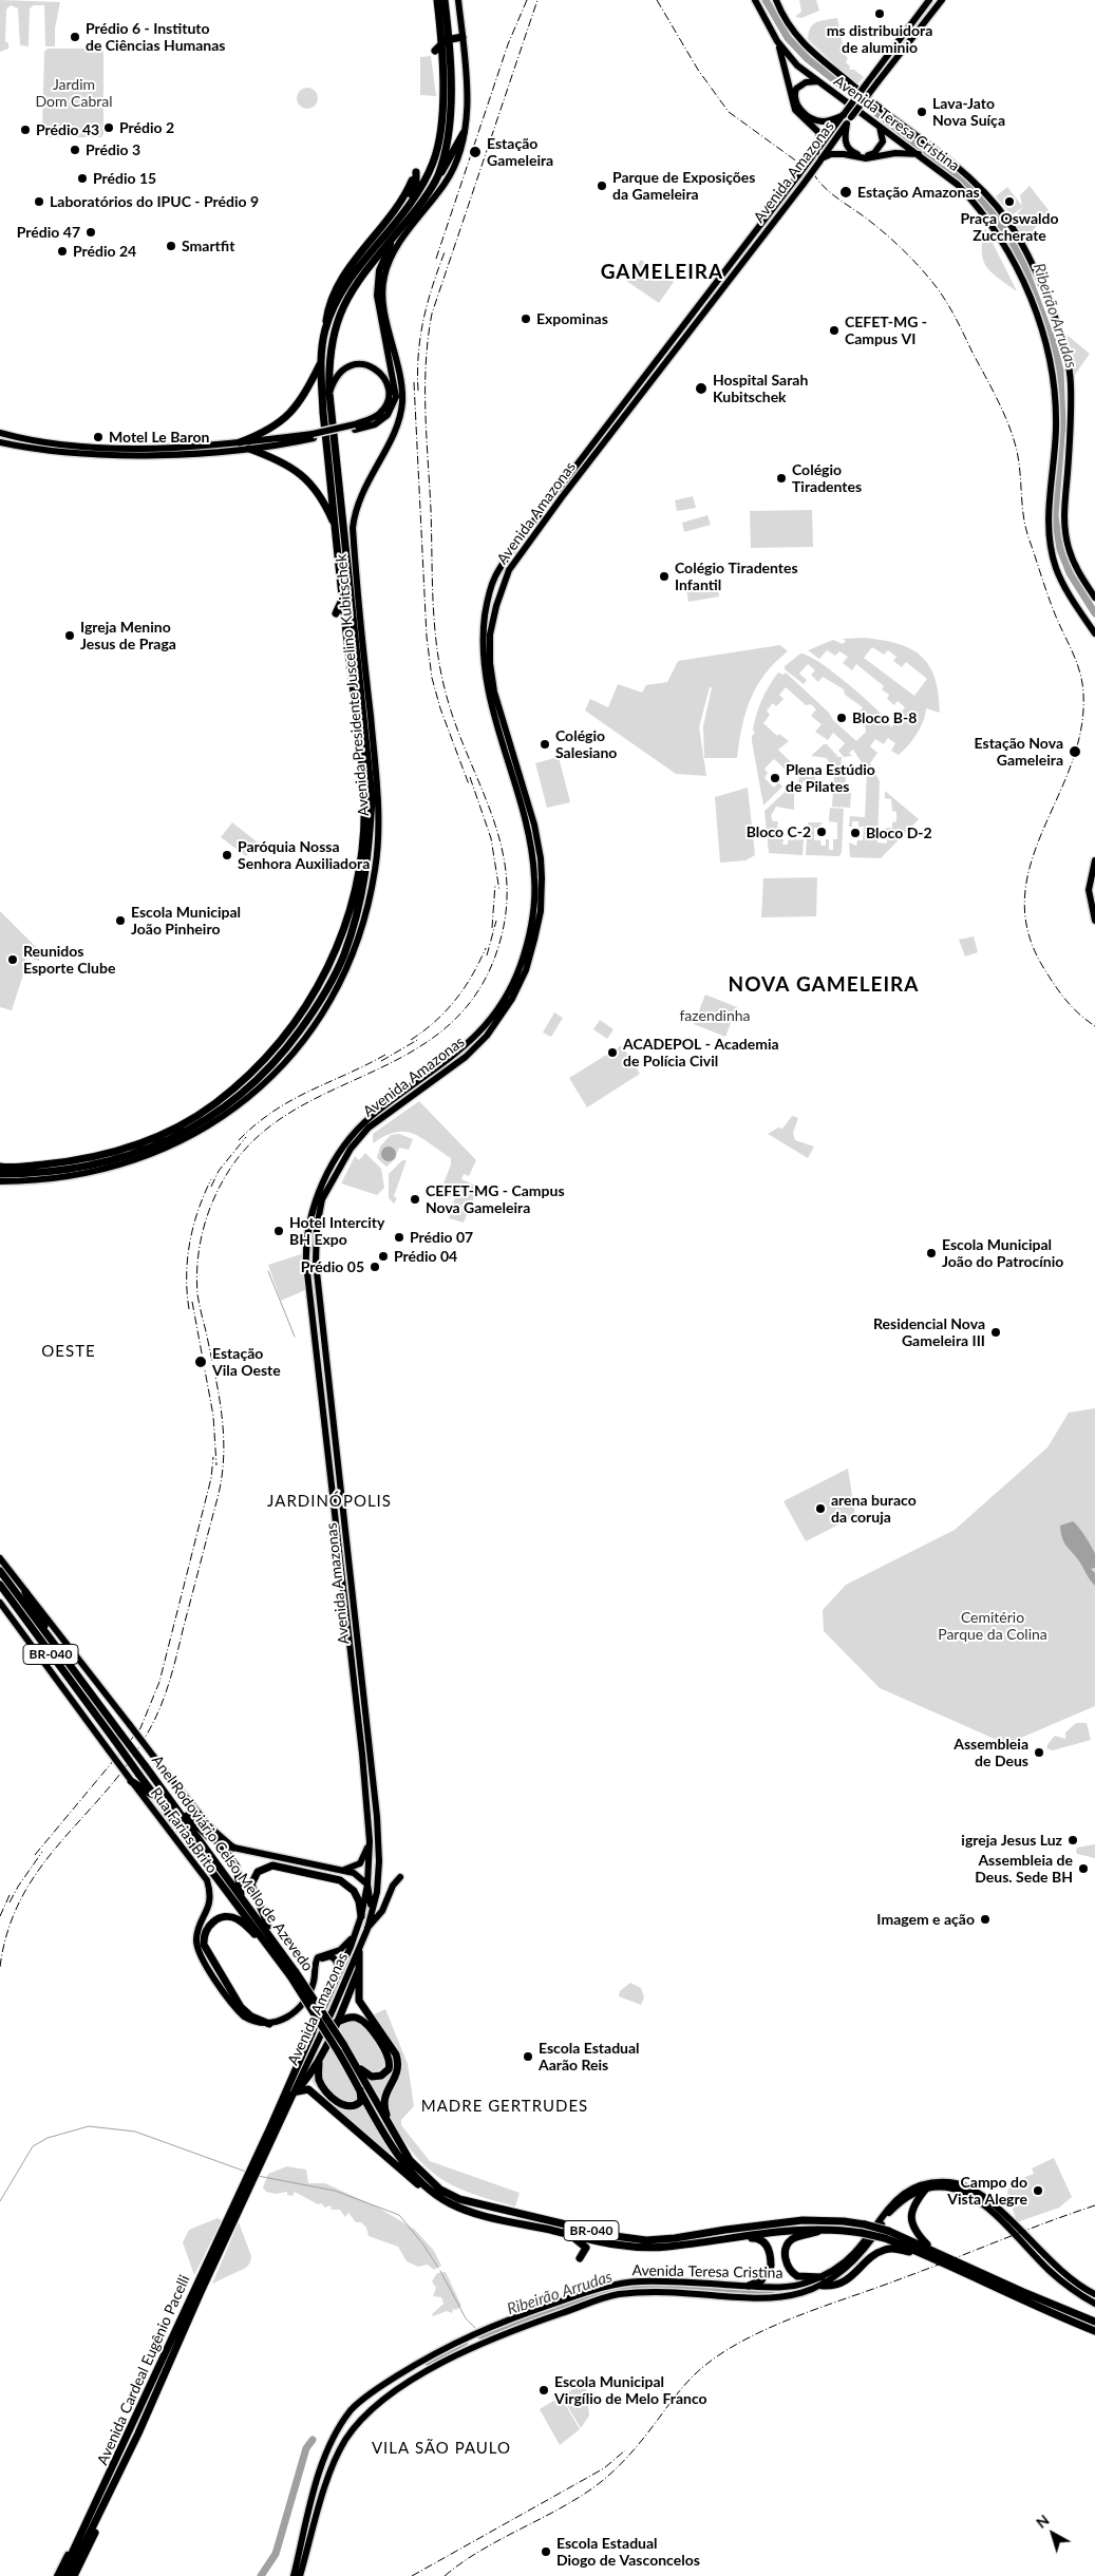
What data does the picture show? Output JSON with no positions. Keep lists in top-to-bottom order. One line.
{"streets":{"highway":["Avenida Amazonas","Avenida Presidente Juscelino Kubitschek","BR-040","Anel Rodoviário Celso Mello de Azevedo","Avenida Cardeal Eugênio Pacelli"],"main road":["Avenida Teresa Cristina","Rua Farias Brito"]},"crossings":[["Avenida Amazonas","Avenida Cardeal Eugênio Pacelli"]],"districts":["GAMELEIRA","NOVA GAMELEIRA","OESTE","JARDINÓPOLIS","MADRE GERTRUDES","VILA SÃO PAULO"],"water":["Ribeirão Arrudas"],"parks":["Jardim Dom Cabral","fazendinha","Cemitério Parque da Colina"],"places":["ms distribuidora de aluminio","Prédio 6 - Instituto de Ciências Humanas","Lava-Jato Nova Suíça","Prédio 2","Prédio 43","Prédio 3","Estação Gameleira","Prédio 15","Parque de Exposições da Gameleira","Estação Amazonas","Laboratórios do IPUC - Prédio 9","Praça Oswaldo Zuccherate","Prédio 47","Smartfit","Prédio 24","Expominas","CEFET-MG - Campus VI","Hospital Sarah Kubitschek","Motel Le Baron","Colégio Tiradentes","Colégio Tiradentes Infantil","Igreja Menino Jesus de Praga","Bloco B-8","Colégio Salesiano","Estação Nova Gameleira","Plena Estúdio de Pilates","Bloco C-2","Bloco D-2","Paróquia Nossa Senhora Auxiliadora","Escola Municipal João Pinheiro","Reunidos Esporte Clube","ACADEPOL - Academia de Polícia Civil","CEFET-MG - Campus Nova Gameleira","Hotel Intercity BH Expo","Prédio 07","Escola Municipal João do Patrocínio","Prédio 04","Prédio 05","Residencial Nova Gameleira III","Estação Vila Oeste","arena buraco da coruja","Assembleia de Deus","igreja Jesus Luz","Assembleia de Deus. Sede BH","Imagem e ação","Escola Estadual Aarão Reis","Campo do Vista Alegre","Escola Municipal Virgílio de Melo Franco","Escola Estadual Diogo de Vasconcelos"],"north":"top left"}
